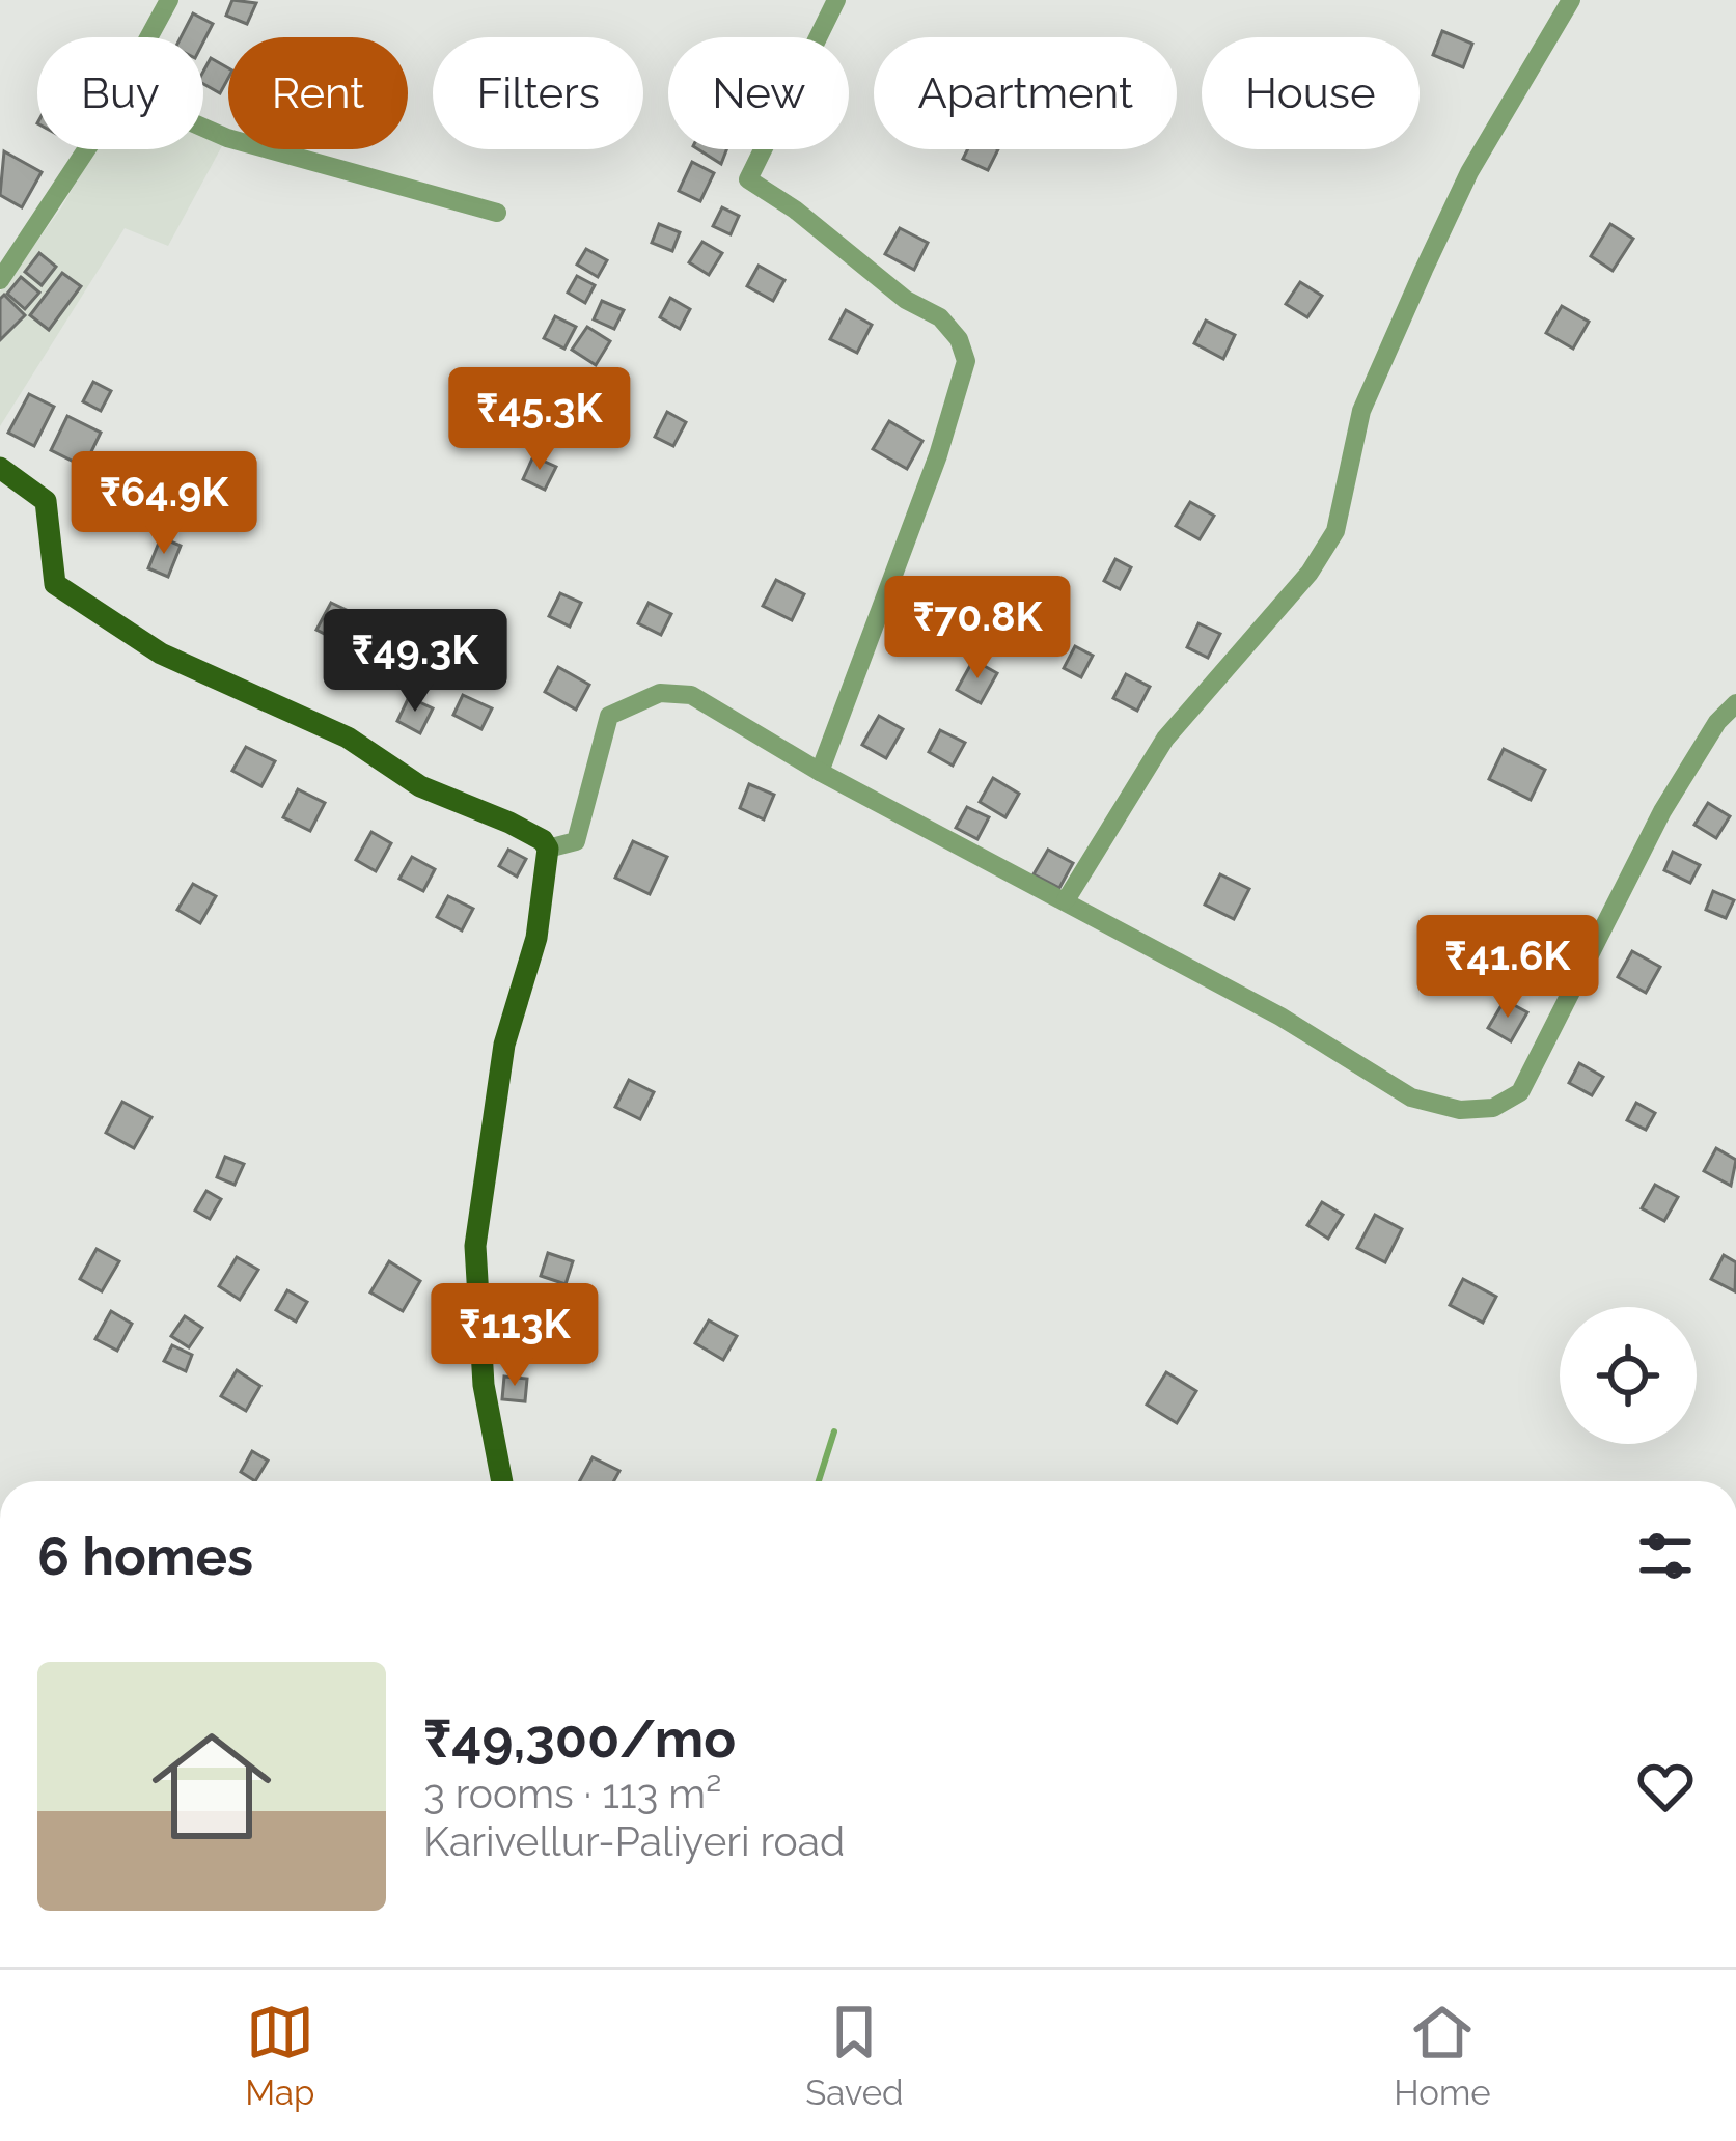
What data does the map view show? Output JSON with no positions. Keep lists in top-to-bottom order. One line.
{"page":{"chip":["Buy","Rent","Filters","New","Apartment","House"],"price":["₹45.3K","₹64.9K","₹70.8K","₹49.3K","₹41.6K","₹113K"],"heading":"6 homes","list":[{"name":"₹49,300/mo","note":"3 rooms · 113 m² · Karivellur-Paliyeri road"}],"tabs":["Map","Saved","Home"]}}
